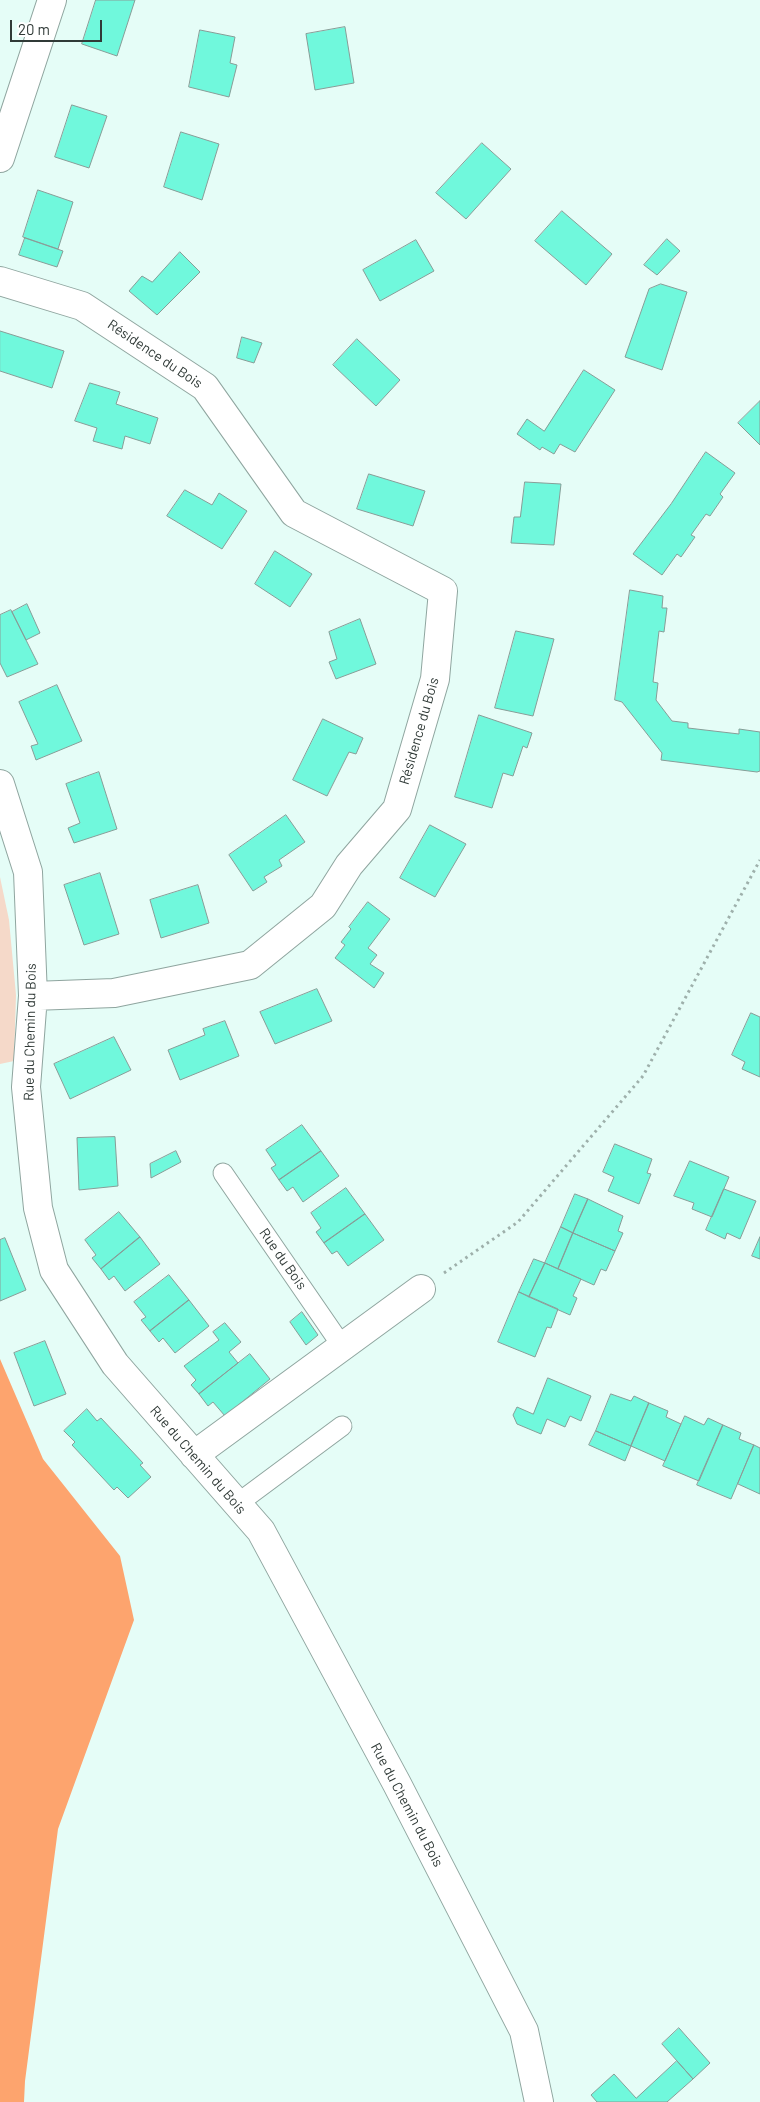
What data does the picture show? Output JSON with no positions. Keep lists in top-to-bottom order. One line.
{"streets":{"street":["Résidence du Bois","Rue du Chemin du Bois"],"lane":["Rue du Bois"]},"crossings":[["Résidence du Bois","Rue du Chemin du Bois"]],"scale_bar":"20 m"}
